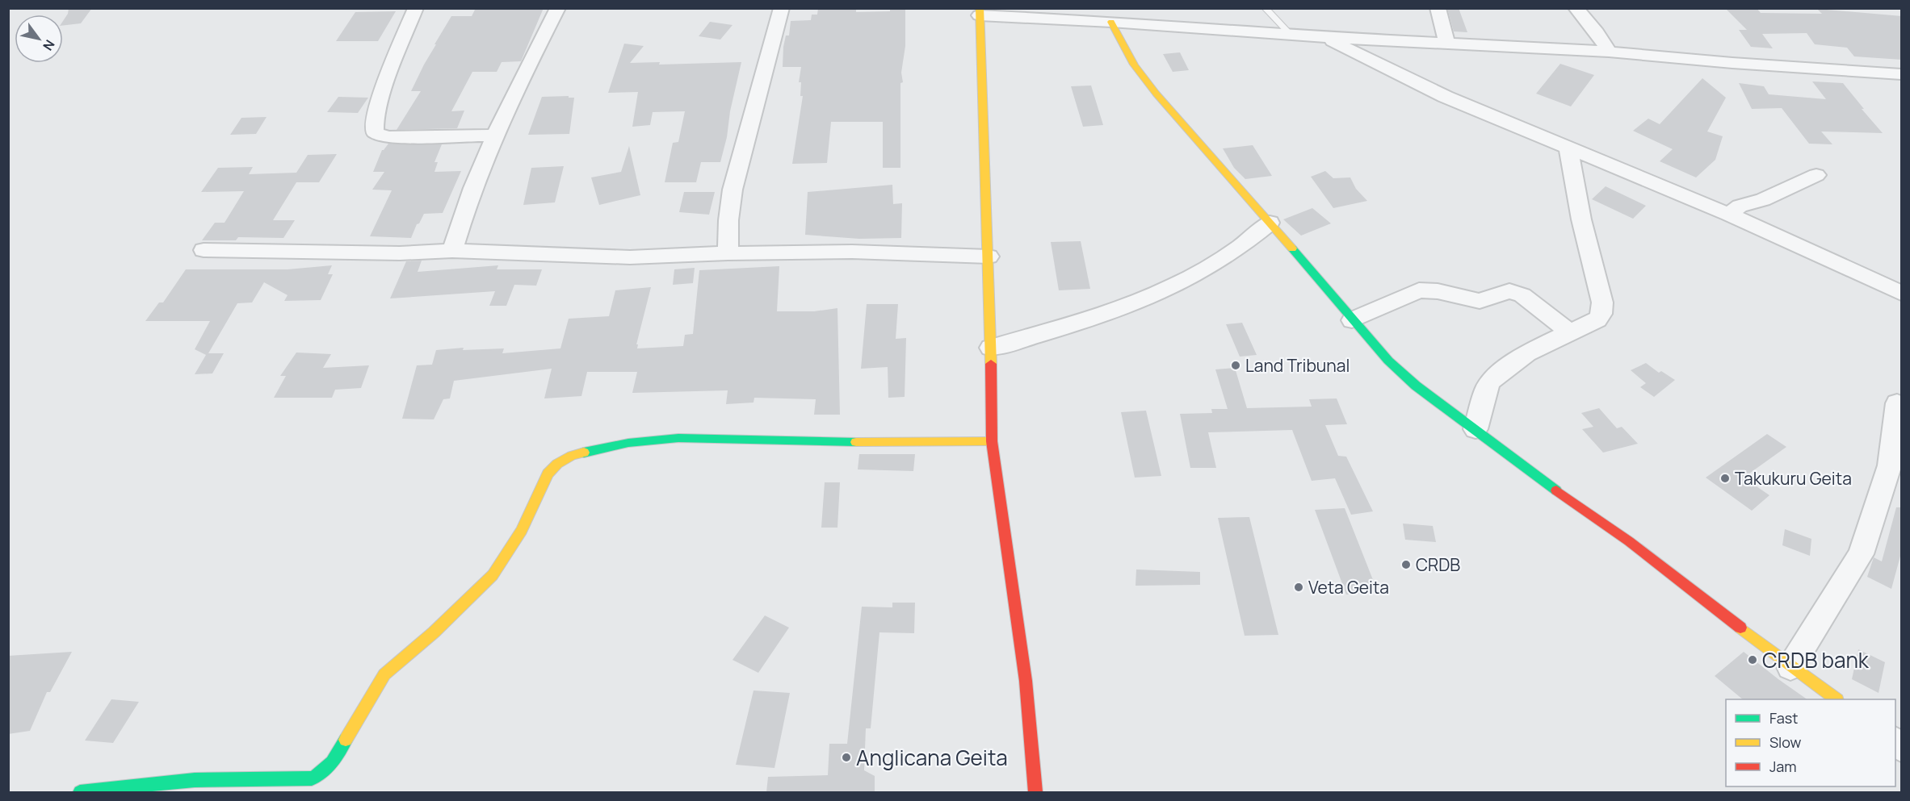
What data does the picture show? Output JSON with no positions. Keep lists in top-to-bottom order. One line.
{"places":["Land Tribunal","Takukuru Geita","CRDB","Veta Geita","CRDB bank","Anglicana Geita"],"legend":["Fast","Slow","Jam"],"north":"bottom right"}
